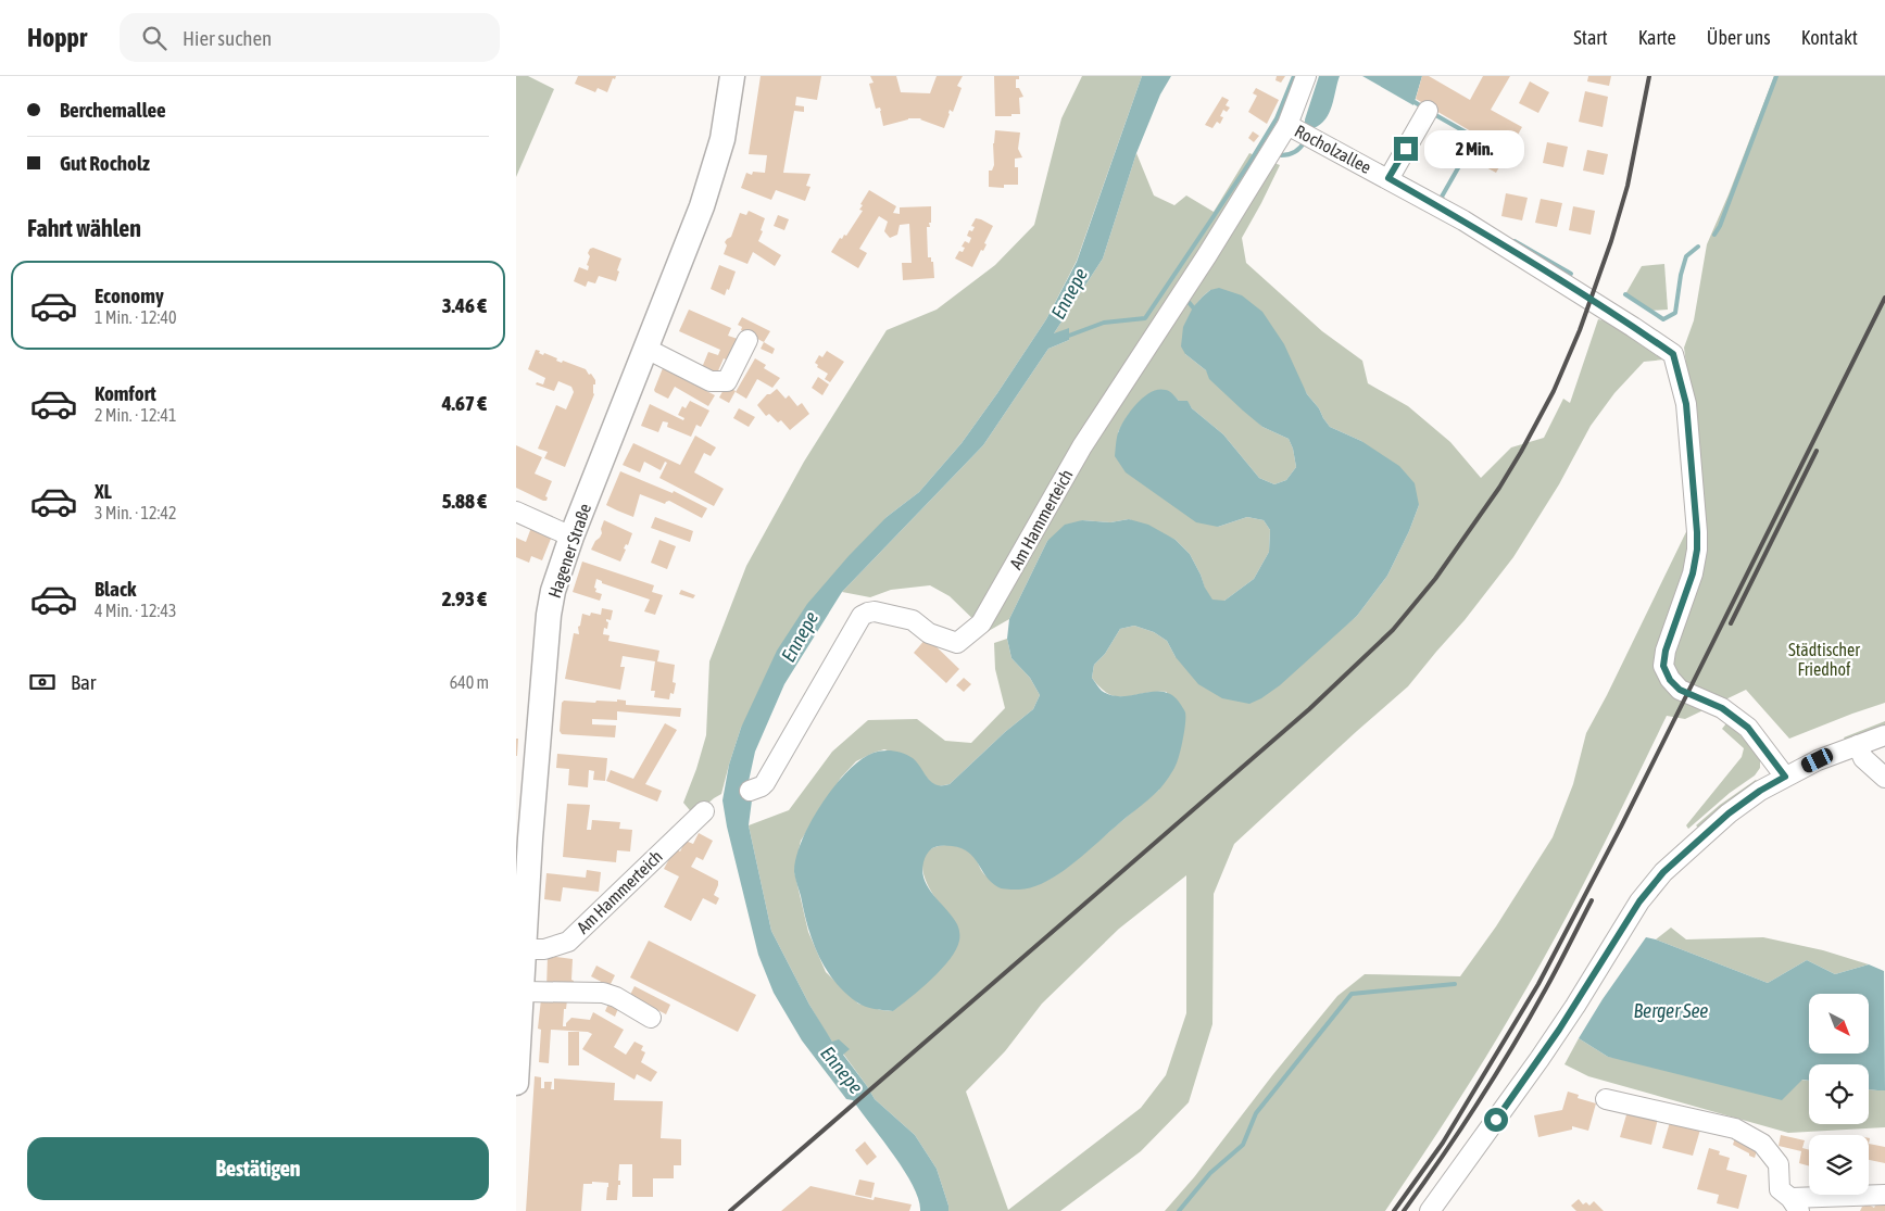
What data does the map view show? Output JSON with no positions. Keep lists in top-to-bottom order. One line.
{"streets":{"main road":["Hagener Straße"],"street":["Rocholzallee","Am Hammerteich"]},"crossings":[["Rocholzallee","Am Hammerteich"],["Am Hammerteich","Hagener Straße"]],"water":["Ennepe","Berger See"],"parks":["Städtischer Friedhof"],"north":"bottom right","page":{"header":"Hoppr","search":"Hier suchen","nav":["Start","Karte","Über uns","Kontakt"],"banner":["Berchemallee","Gut Rocholz"],"bubble":"2 Min.","heading":"Fahrt wählen","list":[{"name":"Economy","note":"1 Min. · 12:40","value":"3.46 €"},{"name":"Komfort","note":"2 Min. · 12:41","value":"4.67 €"},{"name":"XL","note":"3 Min. · 12:42","value":"5.88 €"},{"name":"Black","note":"4 Min. · 12:43","value":"2.93 €"}],"pay":["Bar","640 m"],"buttons":"Bestätigen"}}
